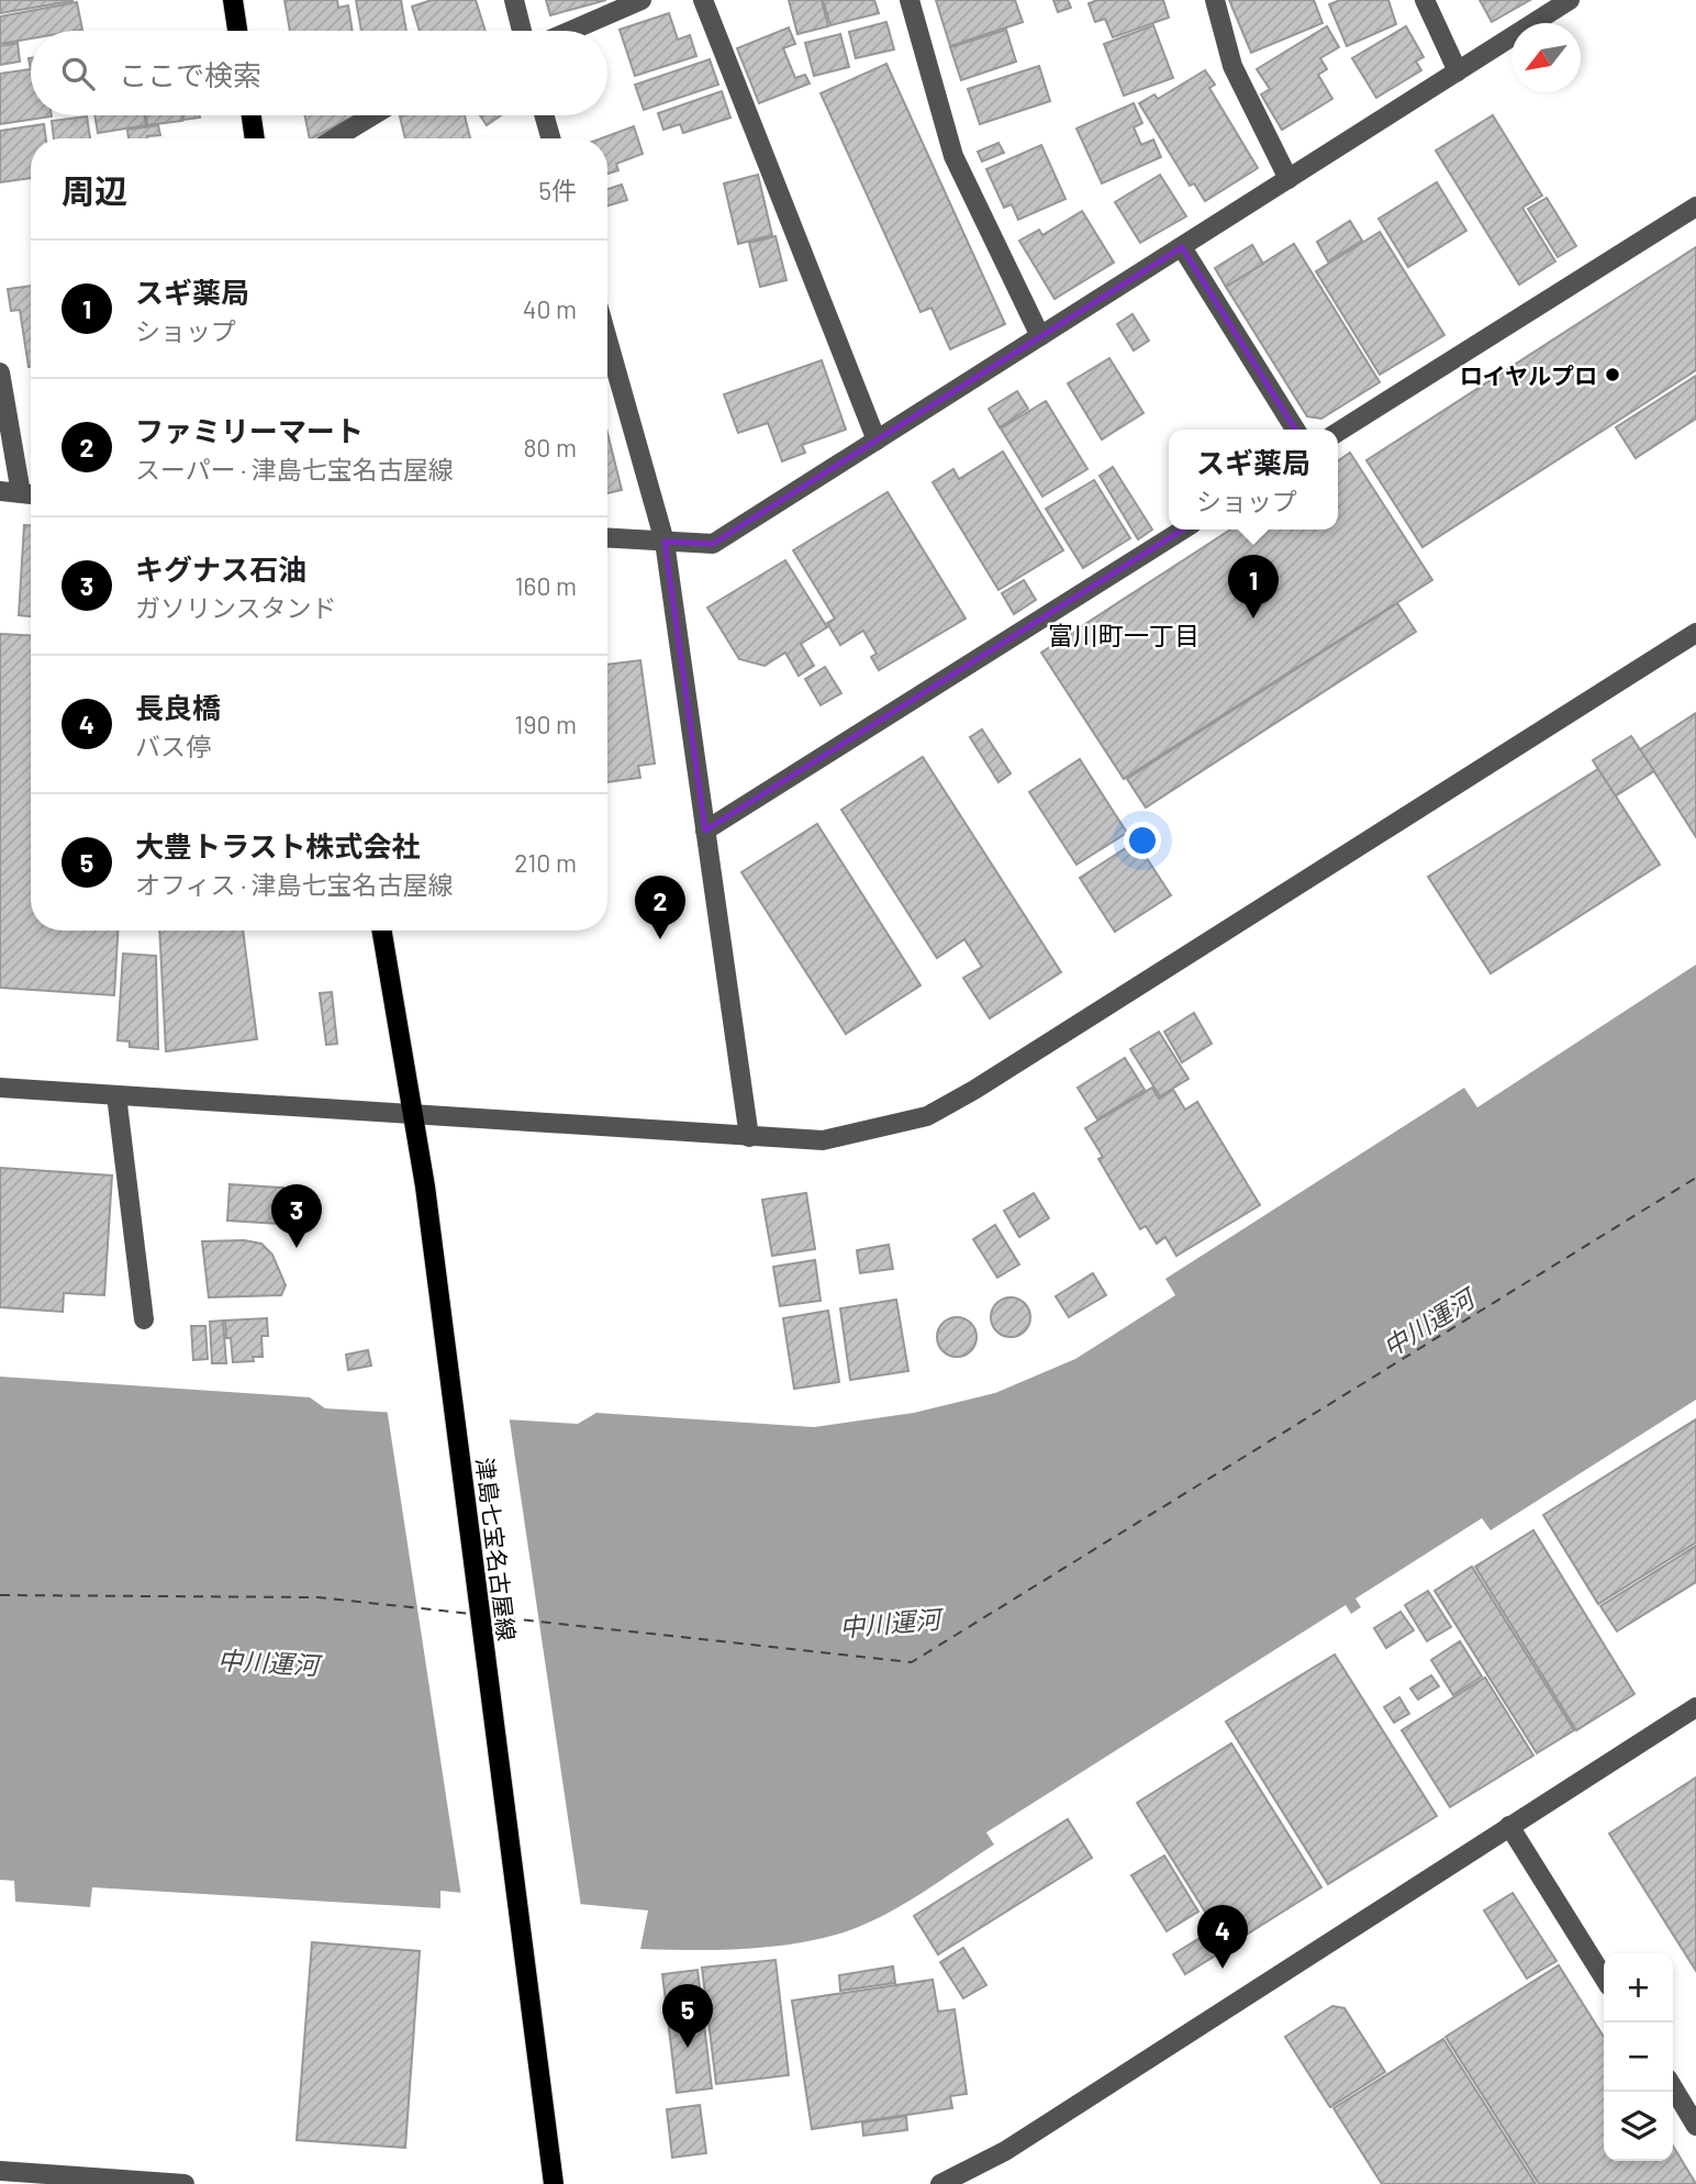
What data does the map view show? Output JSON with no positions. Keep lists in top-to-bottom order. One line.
{"streets":{"main road":["津島七宝名古屋線"]},"districts":["富川町一丁目"],"water":["中川運河"],"places":["ロイヤルプロ"],"north":"bottom left","page":{"search":"ここで検索","heading":["周辺","5件"],"list":[{"mark":"1","name":"スギ薬局","note":"ショップ","value":"40 m"},{"mark":"2","name":"ファミリーマート","note":"スーパー · 津島七宝名古屋線","value":"80 m"},{"mark":"3","name":"キグナス石油","note":"ガソリンスタンド","value":"160 m"},{"mark":"4","name":"長良橋","note":"バス停","value":"190 m"},{"mark":"5","name":"大豊トラスト株式会社","note":"オフィス · 津島七宝名古屋線","value":"210 m"}],"popup":["スギ薬局","ショップ"],"pins":["1","2","3","4","5"],"map_buttons":["+","−"]}}
